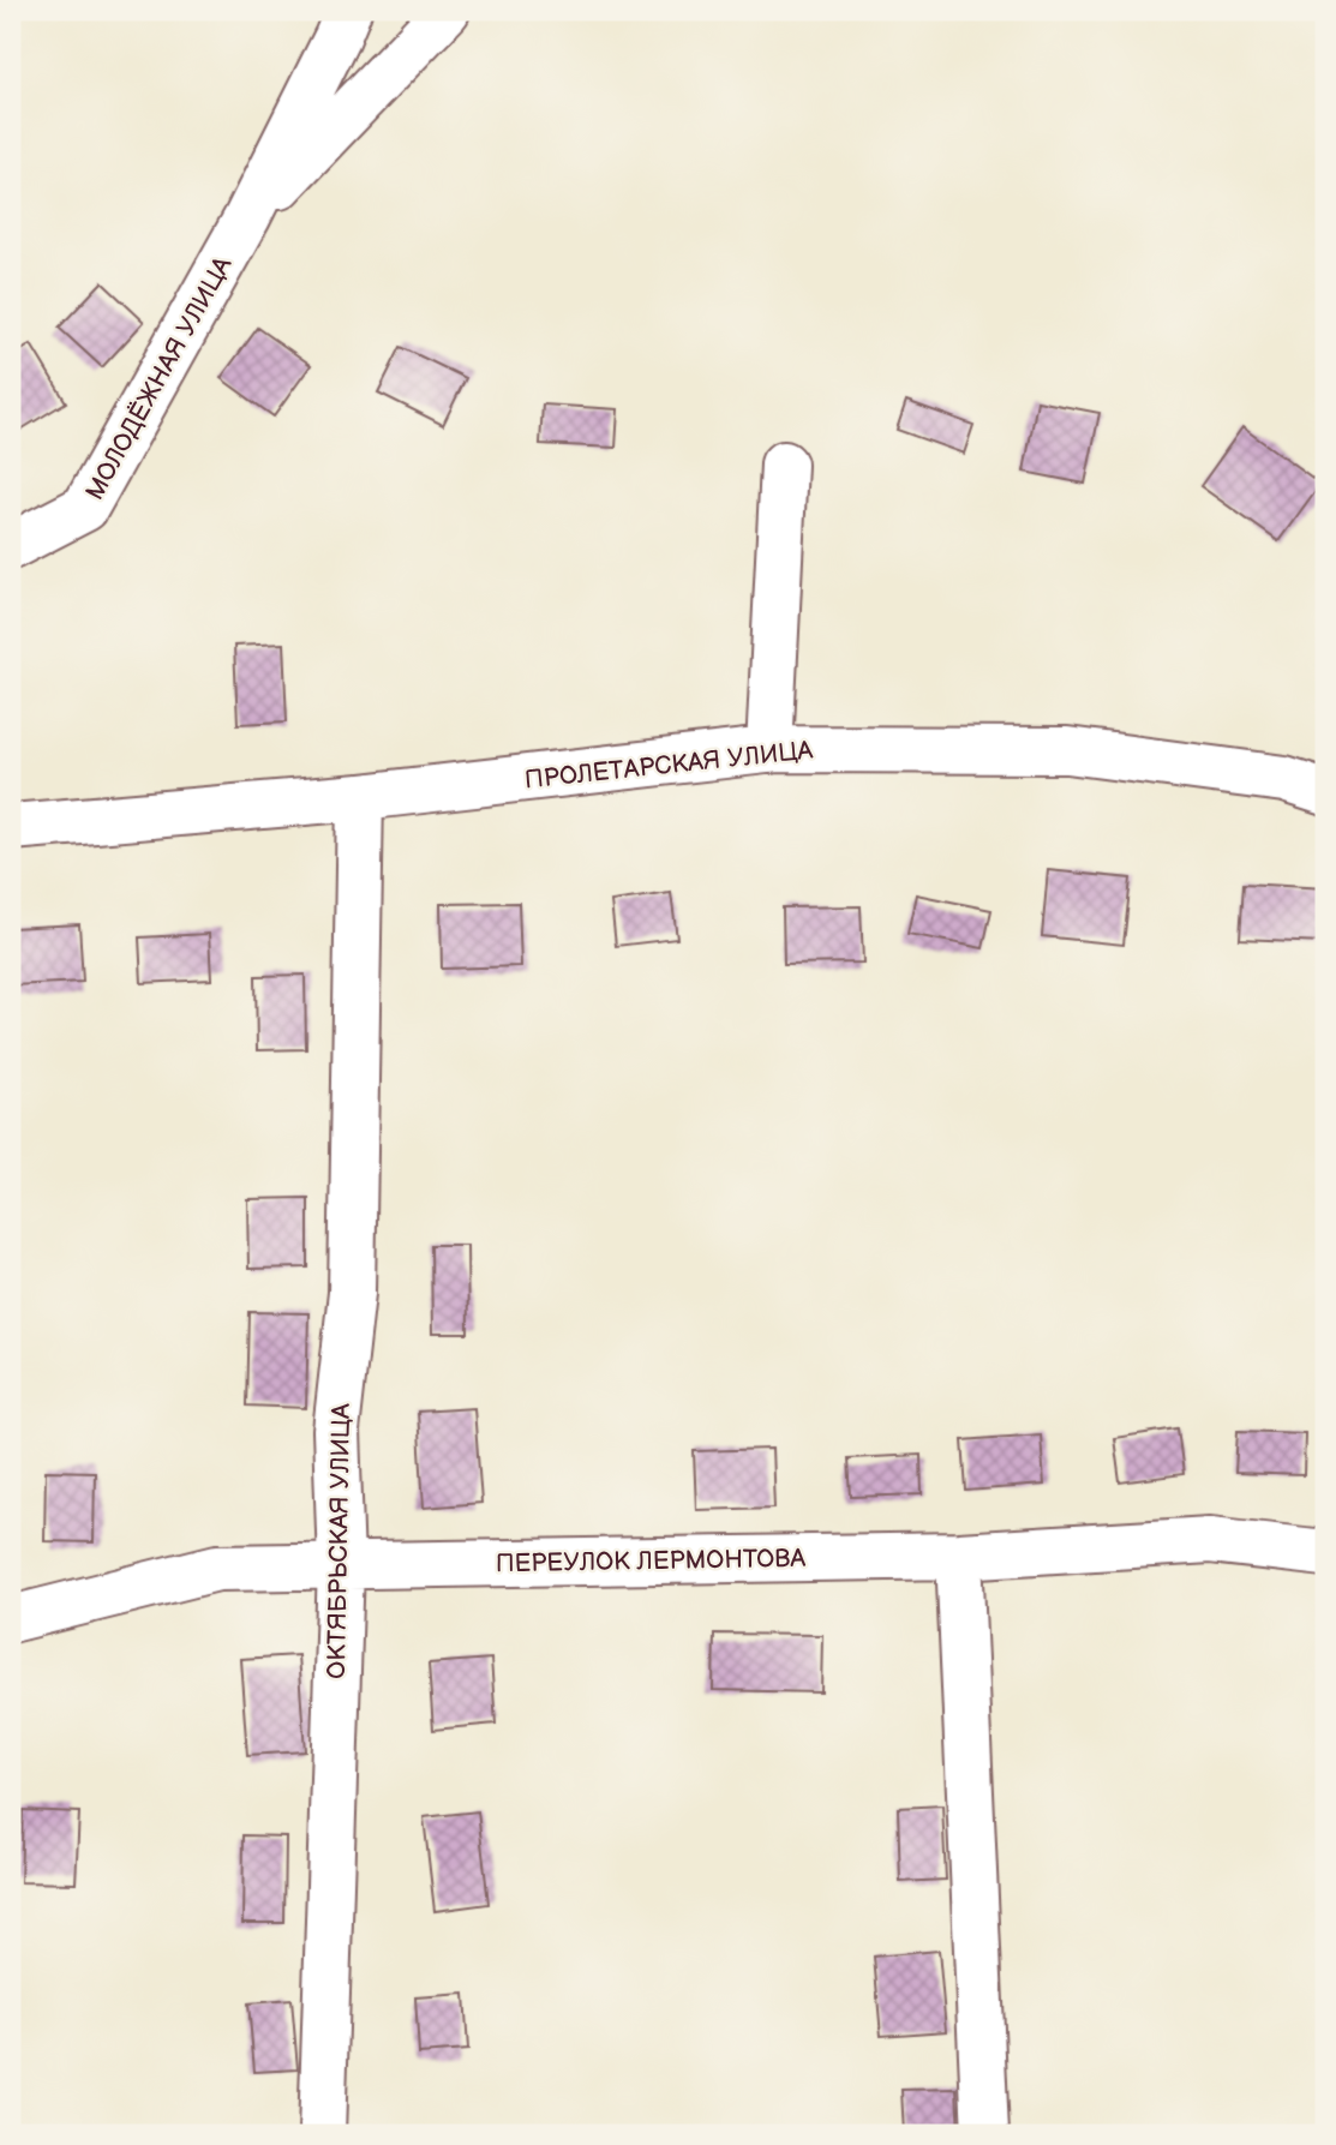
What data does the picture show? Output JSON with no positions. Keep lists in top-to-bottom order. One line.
{"streets":{"street":["МОЛОДЁЖНАЯ УЛИЦА","ПРОЛЕТАРСКАЯ УЛИЦА","ОКТЯБРЬСКАЯ УЛИЦА","ПЕРЕУЛОК ЛЕРМОНТОВА"]},"crossings":[["ПРОЛЕТАРСКАЯ УЛИЦА","ОКТЯБРЬСКАЯ УЛИЦА"],["ОКТЯБРЬСКАЯ УЛИЦА","ПЕРЕУЛОК ЛЕРМОНТОВА"]]}
